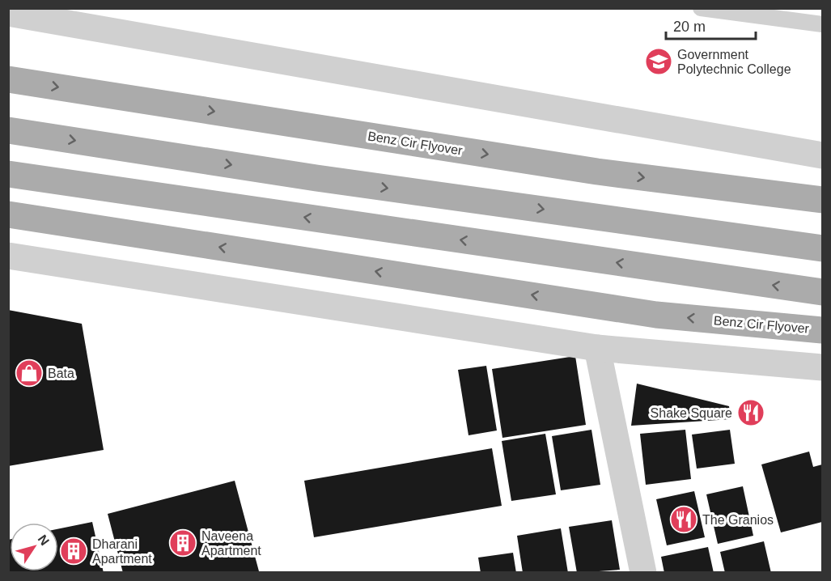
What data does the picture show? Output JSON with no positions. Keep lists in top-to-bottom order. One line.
{"streets":{"main road":["Benz Cir Flyover"]},"places":{"school or university":["Government Polytechnic College"],"shop":["Bata"],"restaurant":["Shake Square","The Granios"],"building":["Naveena Apartment","Dharani Apartment"]},"scale_bar":"20 m","north":"top right"}
